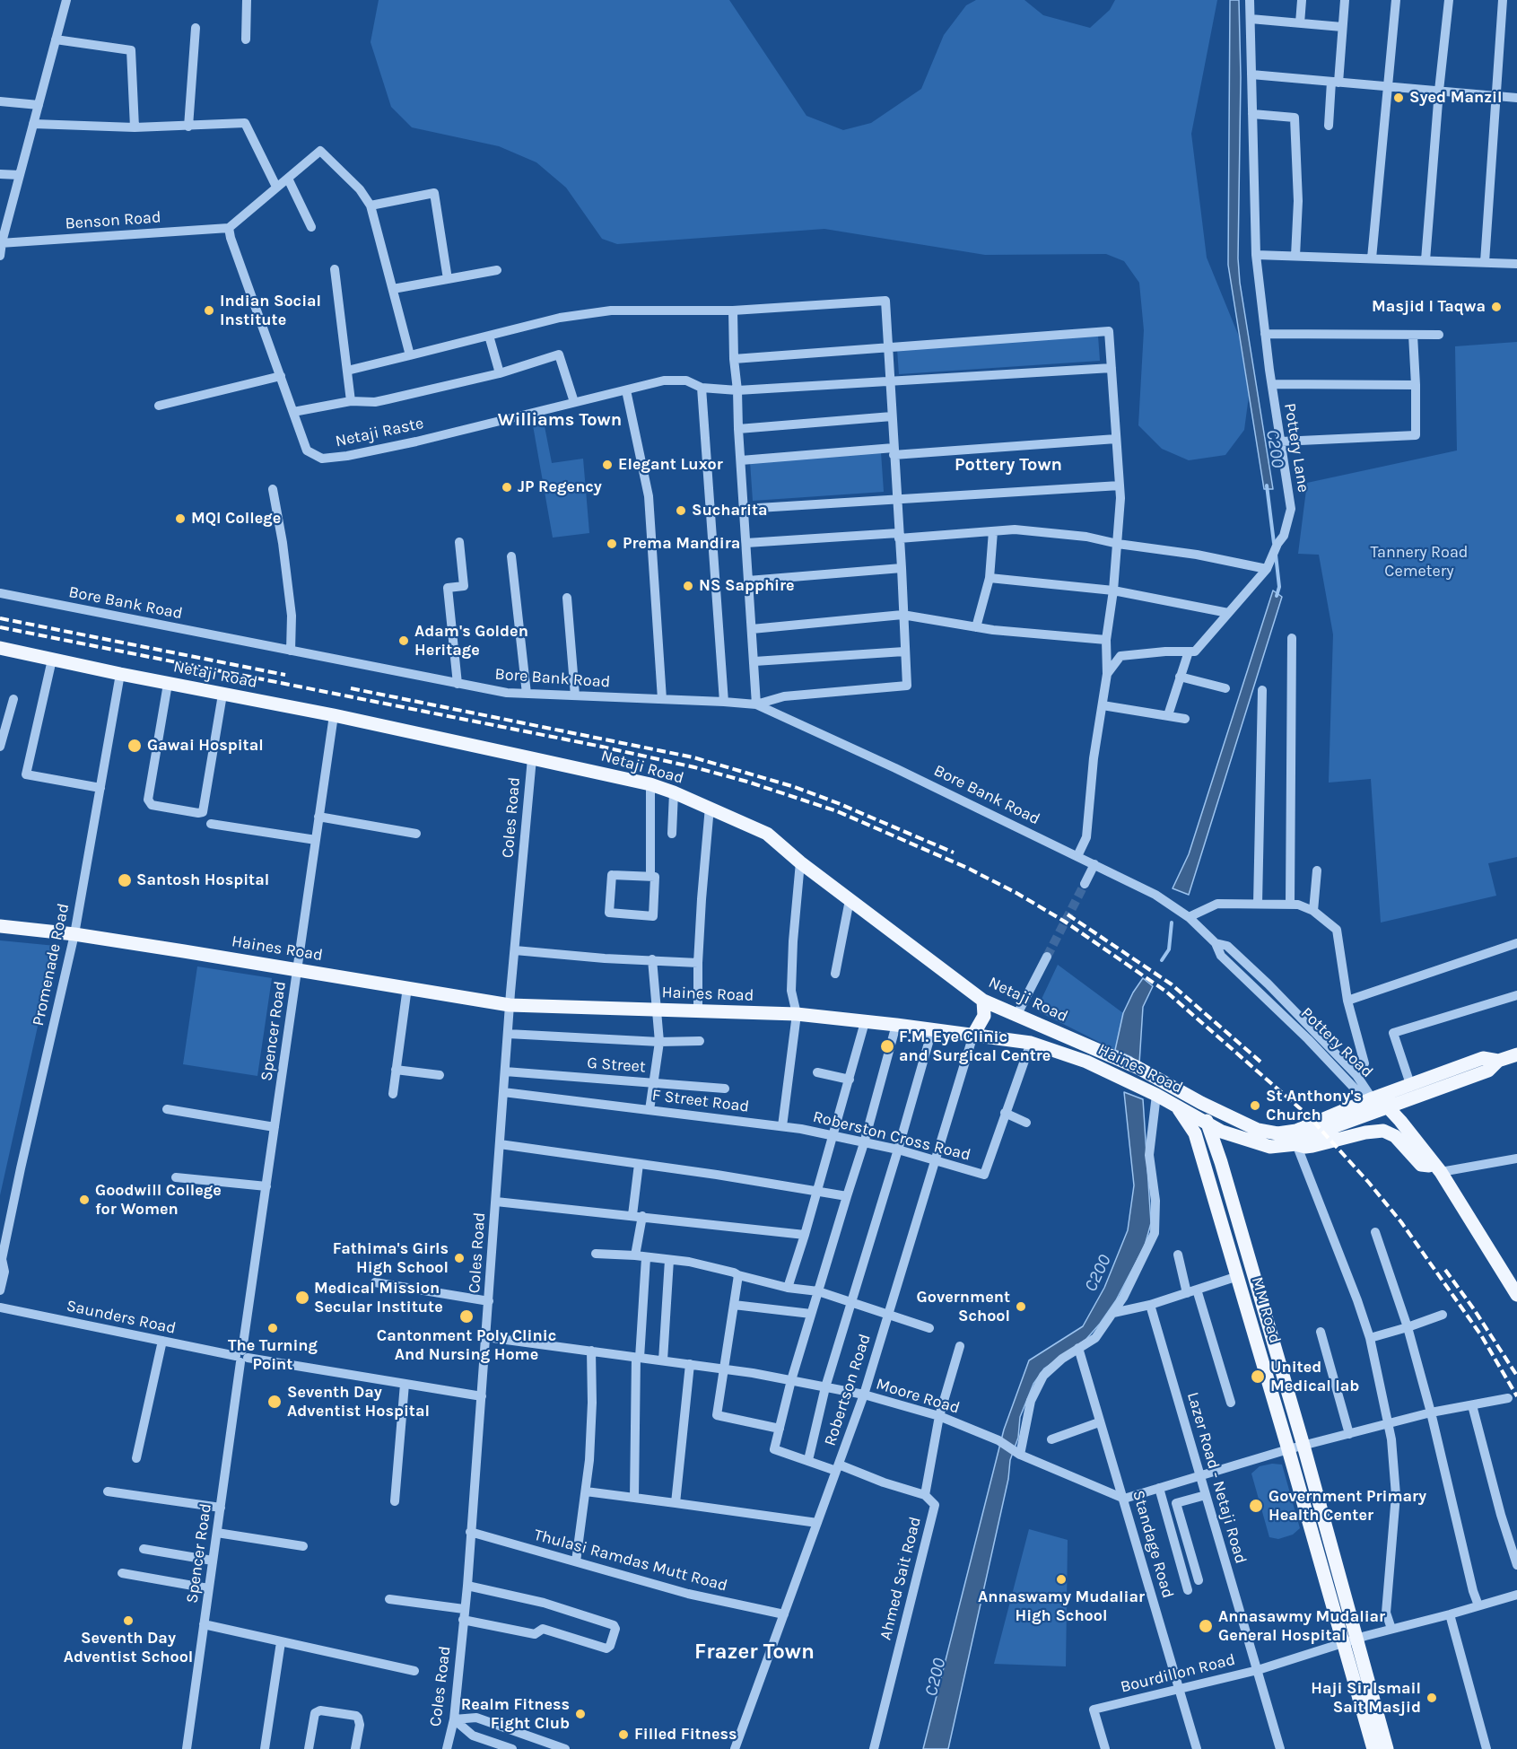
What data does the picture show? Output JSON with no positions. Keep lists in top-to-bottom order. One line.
{"streets":{"main road":["Netaji Road","Haines Road","MM Road"],"street":["Benson Road","Netaji Raste","Pottery Lane","Bore Bank Road","Coles Road","Promenade Road","Spencer Road","Pottery Road","G Street","F Street Road","Roberston Cross Road","Saunders Road","Robertson Road","Moore Road","Lazer Road - Netaji Road","Standage Road","Thulasi Ramdas Mutt Road","Ahmed Sait Road","Bourdillon Road"]},"crossings":[["Benson Road","Netaji Raste"],["Bore Bank Road","Pottery Road"],["Netaji Road","Coles Road"],["Netaji Road","Haines Road"],["Netaji Road","Promenade Road"],["Netaji Road","Spencer Road"],["Netaji Road","MM Road"],["Coles Road","Haines Road"],["Coles Road","G Street"],["Coles Road","F Street Road"],["Coles Road","Saunders Road"],["Coles Road","Moore Road"],["Coles Road","Thulasi Ramdas Mutt Road"],["Haines Road","Promenade Road"],["Haines Road","Spencer Road"],["Haines Road","Pottery Road"],["Haines Road","Roberston Cross Road"],["Haines Road","MM Road"],["Haines Road","Robertson Road"],["Spencer Road","Saunders Road"],["F Street Road","Roberston Cross Road"],["Roberston Cross Road","Robertson Road"],["MM Road","Bourdillon Road"],["Robertson Road","Moore Road"],["Robertson Road","Thulasi Ramdas Mutt Road"],["Moore Road","Standage Road"],["Moore Road","Ahmed Sait Road"],["Lazer Road - Netaji Road","Bourdillon Road"],["Standage Road","Bourdillon Road"]],"districts":["Williams Town","Pottery Town","Frazer Town"],"water":["C200"],"parks":["Tannery Road Cemetery"],"places":["Syed Manzil","Masjid I Taqwa","Indian Social Institute","Elegant Luxor","JP Regency","Sucharita","MQI College","Prema Mandira","NS Sapphire","Adam's Golden Heritage","Gawai Hospital","Santosh Hospital","F.M. Eye Clinic and Surgical Centre","St Anthony's Church","Goodwill College for Women","Fathima's Girls High School","Medical Mission Secular Institute","Government School","Cantonment Poly Clinic And Nursing Home","The Turning Point","United Medical lab","Seventh Day Adventist Hospital","Government Primary Health Center","Annaswamy Mudaliar High School","Seventh Day Adventist School","Annasawmy Mudaliar General Hospital","Haji Sir Ismail Sait Masjid","Realm Fitness Fight Club","Filled Fitness"]}
